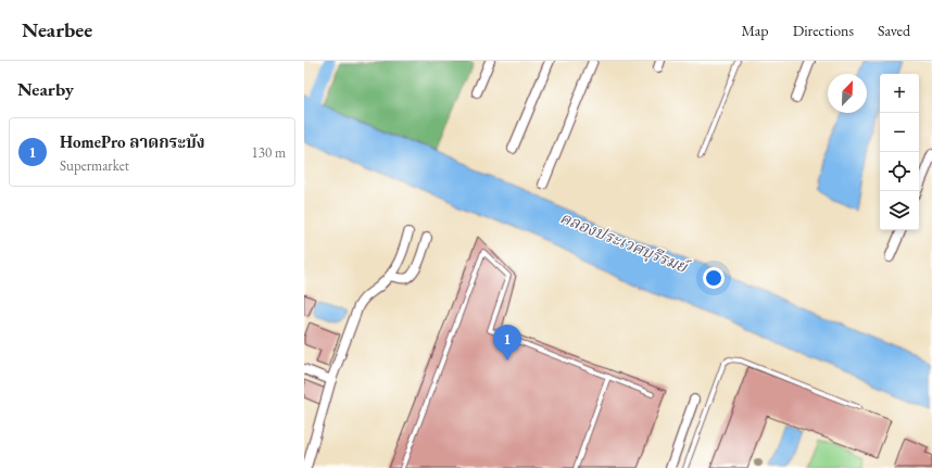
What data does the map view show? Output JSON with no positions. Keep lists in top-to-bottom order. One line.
{"water":["คลองประเวศบุรีรมย์"],"north":"top right","page":{"header":"Nearbee","nav":["Map","Directions","Saved"],"heading":"Nearby","map_buttons":["+","−"],"list":[{"mark":"1","name":"HomePro ลาดกระบัง","note":"Supermarket","value":"130 m"}],"pins":"1"}}
